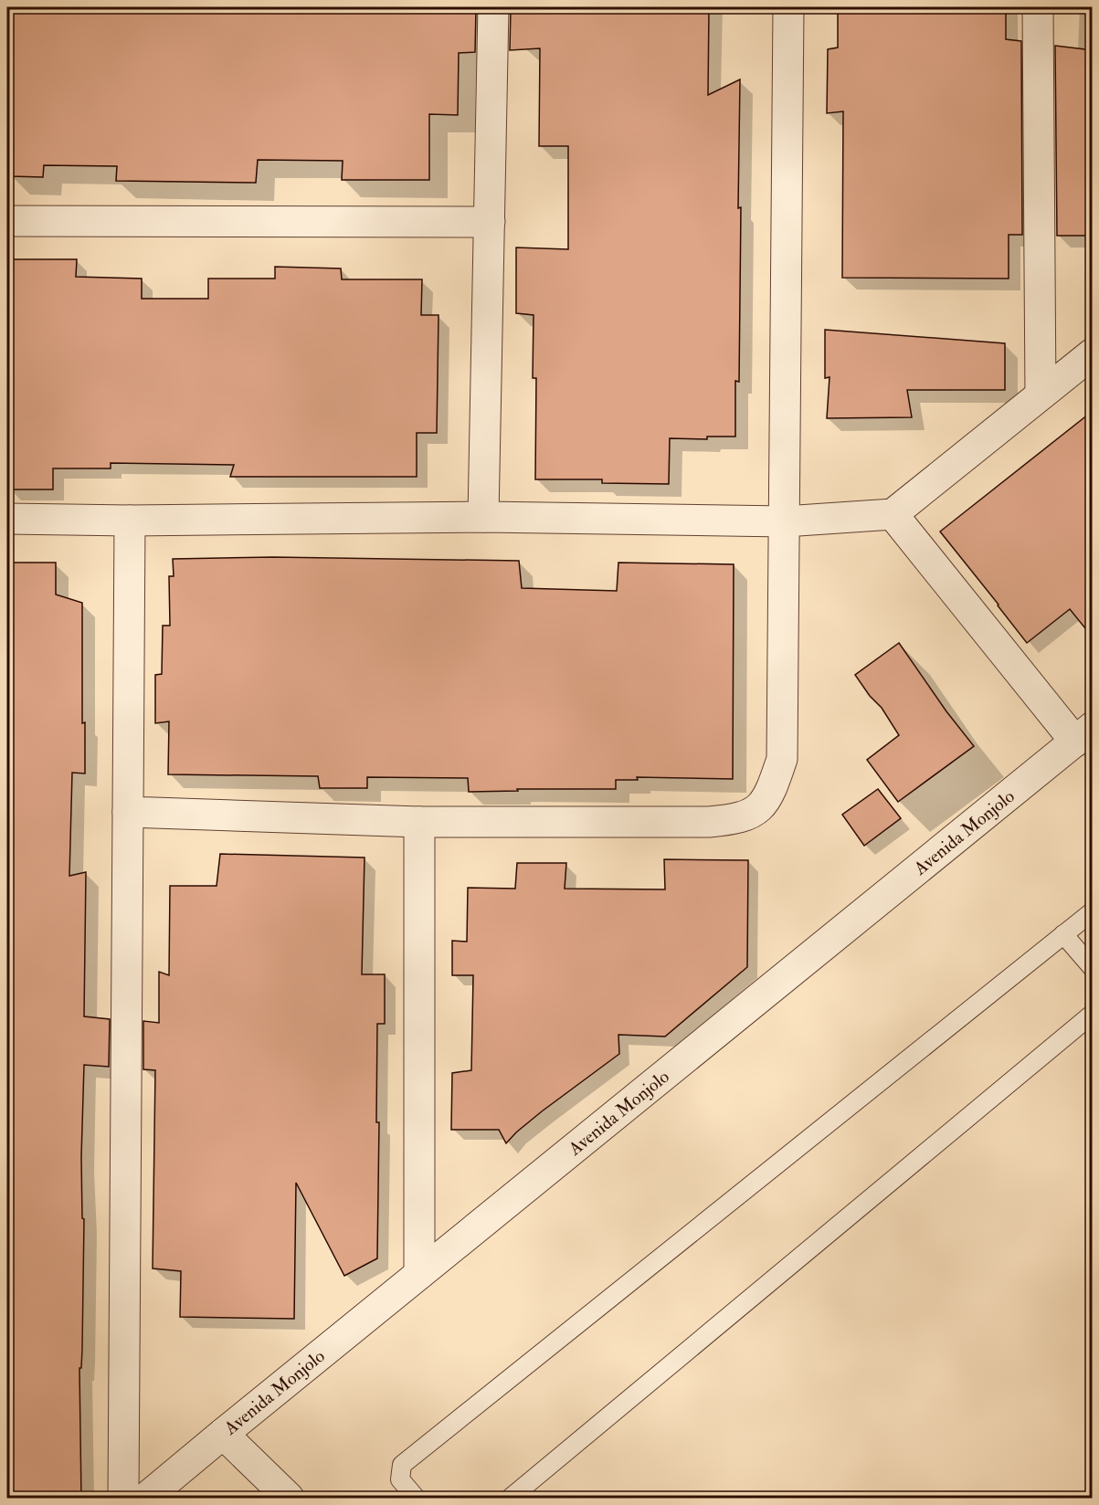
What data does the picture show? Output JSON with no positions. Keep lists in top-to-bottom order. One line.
{"streets":{"street":["Avenida Monjolo"]}}
